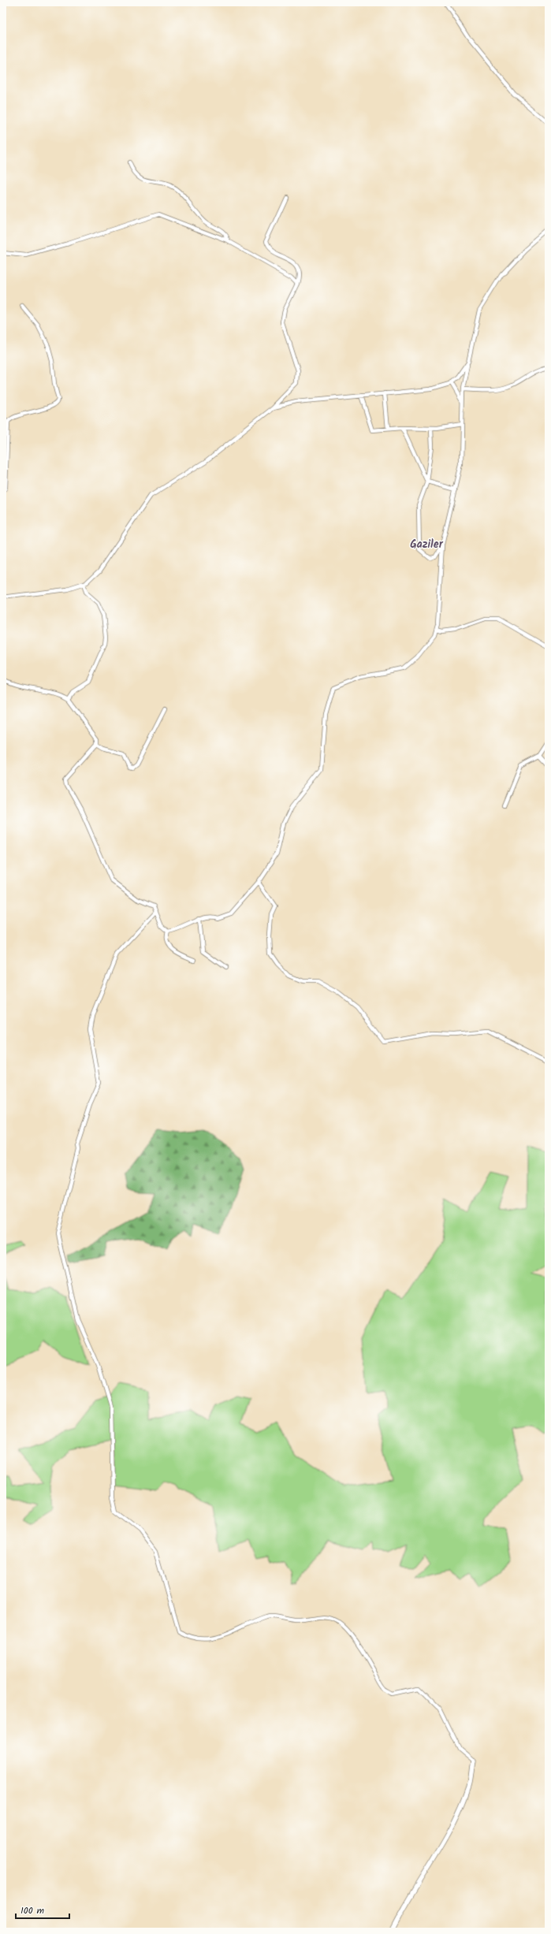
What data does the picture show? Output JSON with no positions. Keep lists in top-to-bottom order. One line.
{"districts":["Gaziler"],"scale_bar":"100 m"}
